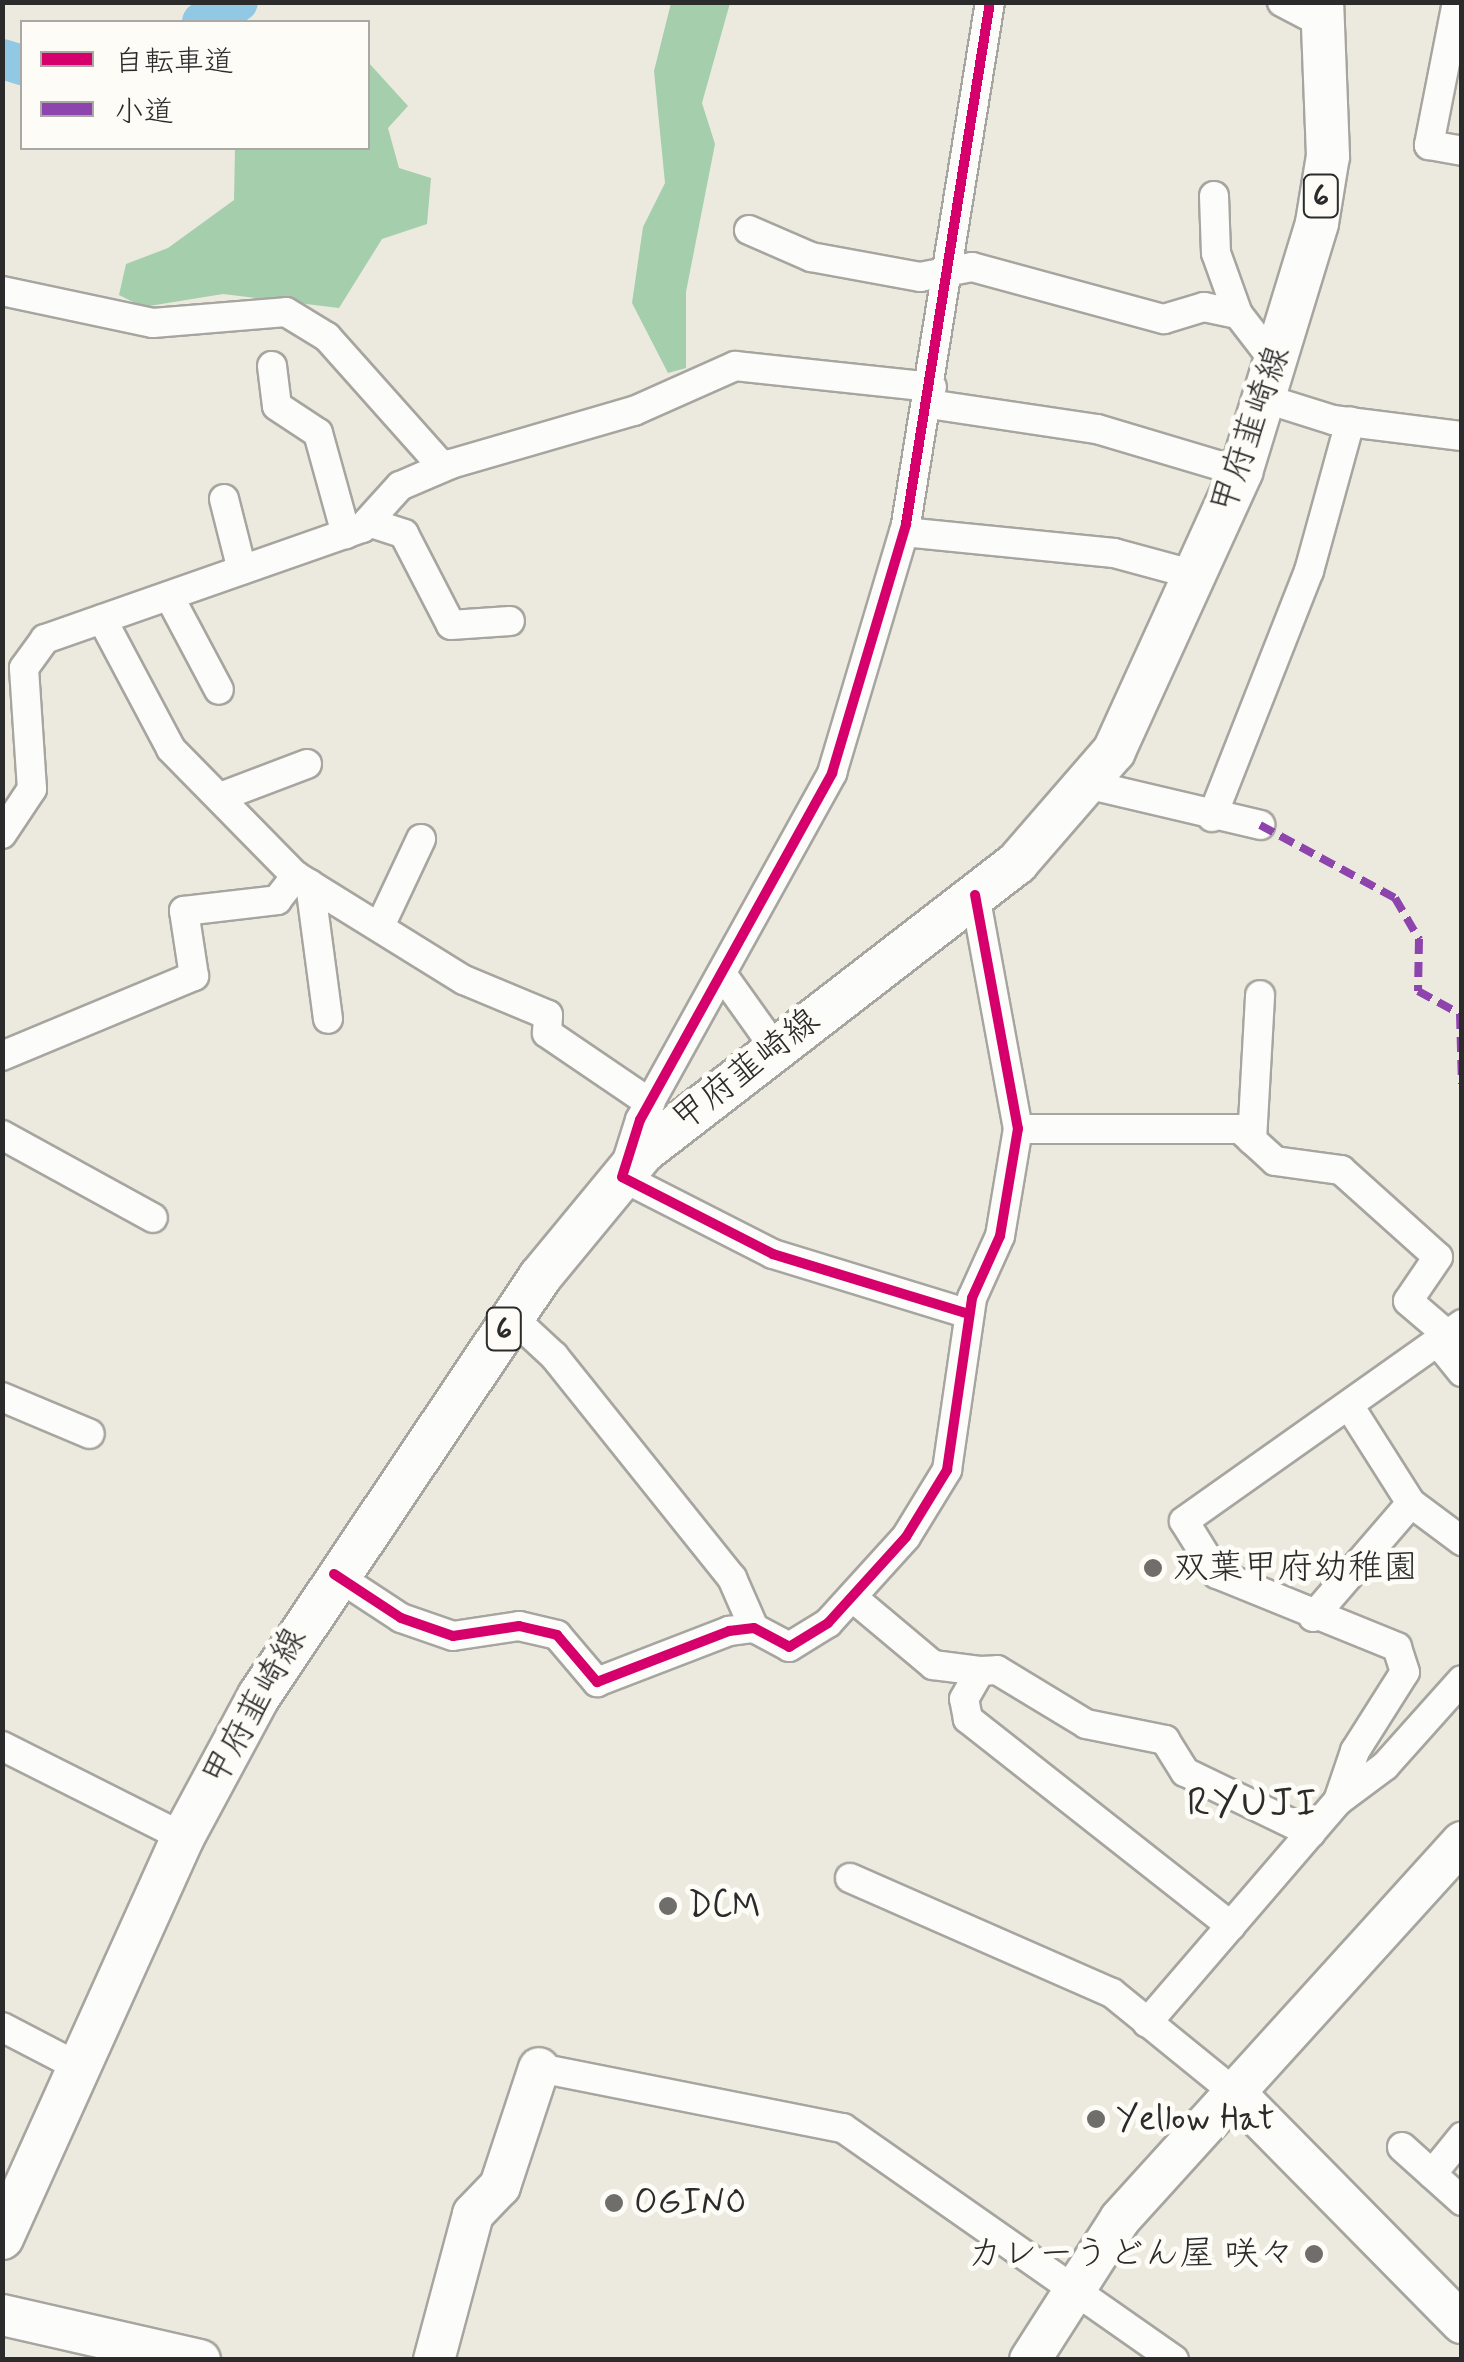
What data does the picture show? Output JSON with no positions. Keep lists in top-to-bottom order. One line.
{"streets":{"main road":["6","甲府韮崎線"]},"districts":["RYUJI"],"places":["双葉甲府幼稚園","DCM","Yellow Hat","OGINO","カレーうどん屋 咲々"],"legend":["自転車道","小道"]}
